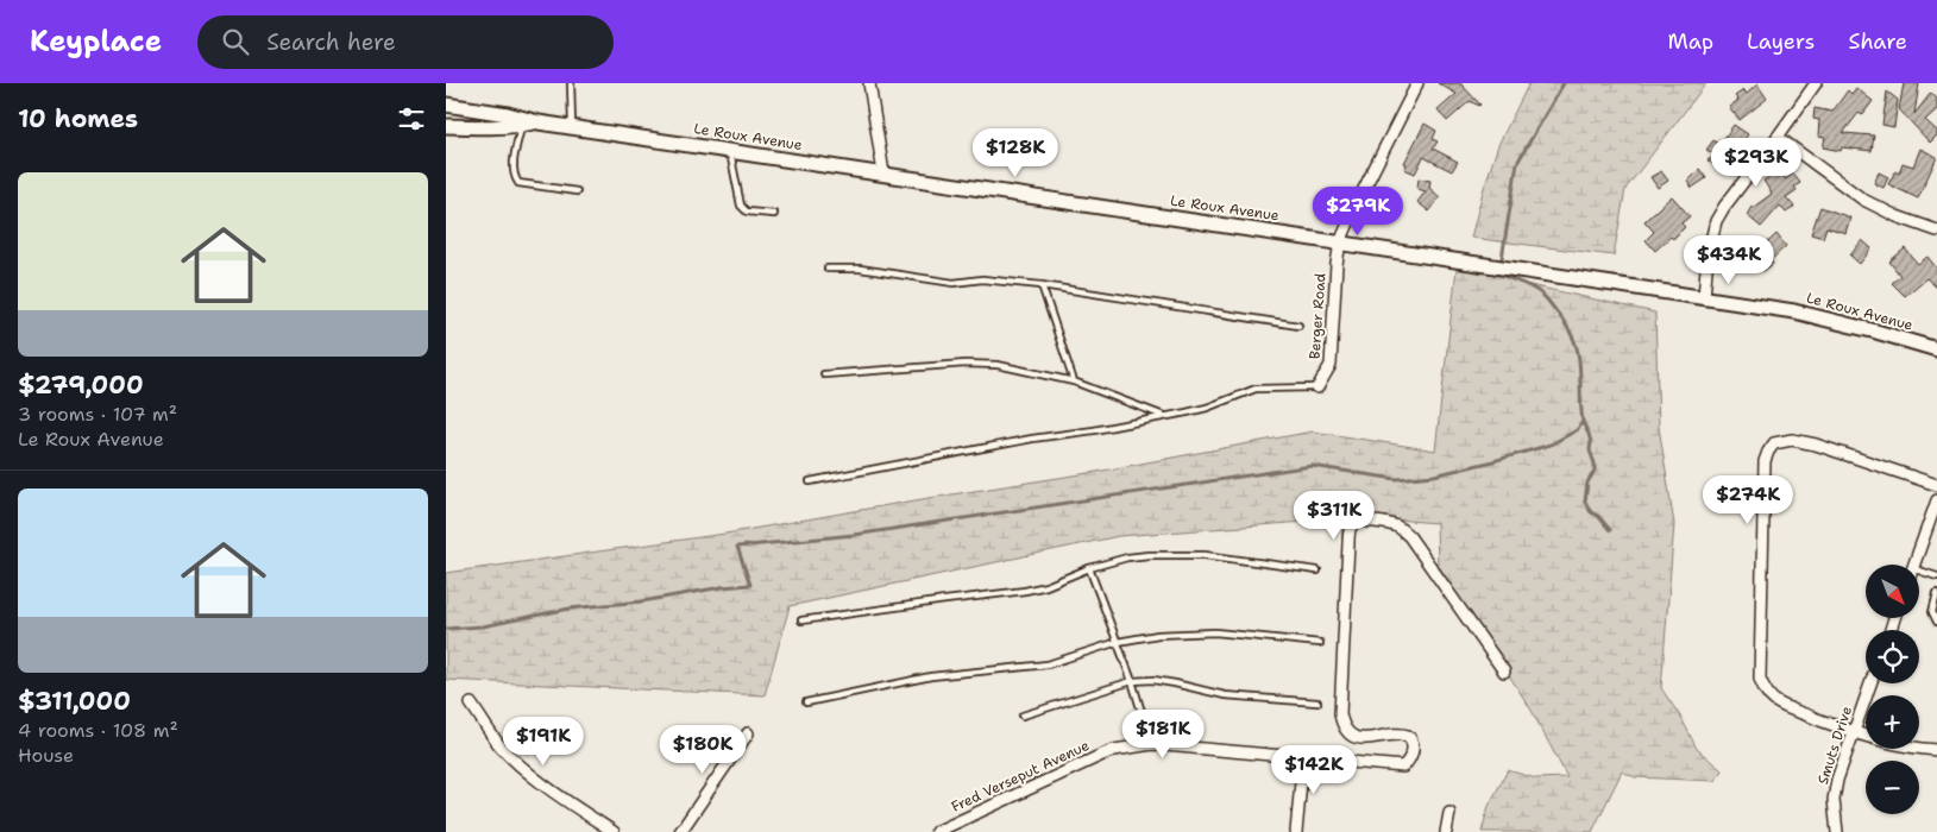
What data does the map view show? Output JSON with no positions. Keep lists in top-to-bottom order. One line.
{"streets":{"main road":["Le Roux Avenue"],"street":["Berger Road","Smuts Drive","Fred Verseput Avenue"]},"crossings":[["Le Roux Avenue","Berger Road"]],"north":"bottom right","page":{"header":"Keyplace","search":"Search here","nav":["Map","Layers","Share"],"heading":"10 homes","price":["$128K","$293K","$279K","$434K","$274K","$311K","$181K","$191K","$180K","$142K"],"list":[{"name":"$279,000","note":"3 rooms · 107 m² · Le Roux Avenue"},{"name":"$311,000","note":"4 rooms · 108 m² · House"}],"map_buttons":["+","−"]}}
